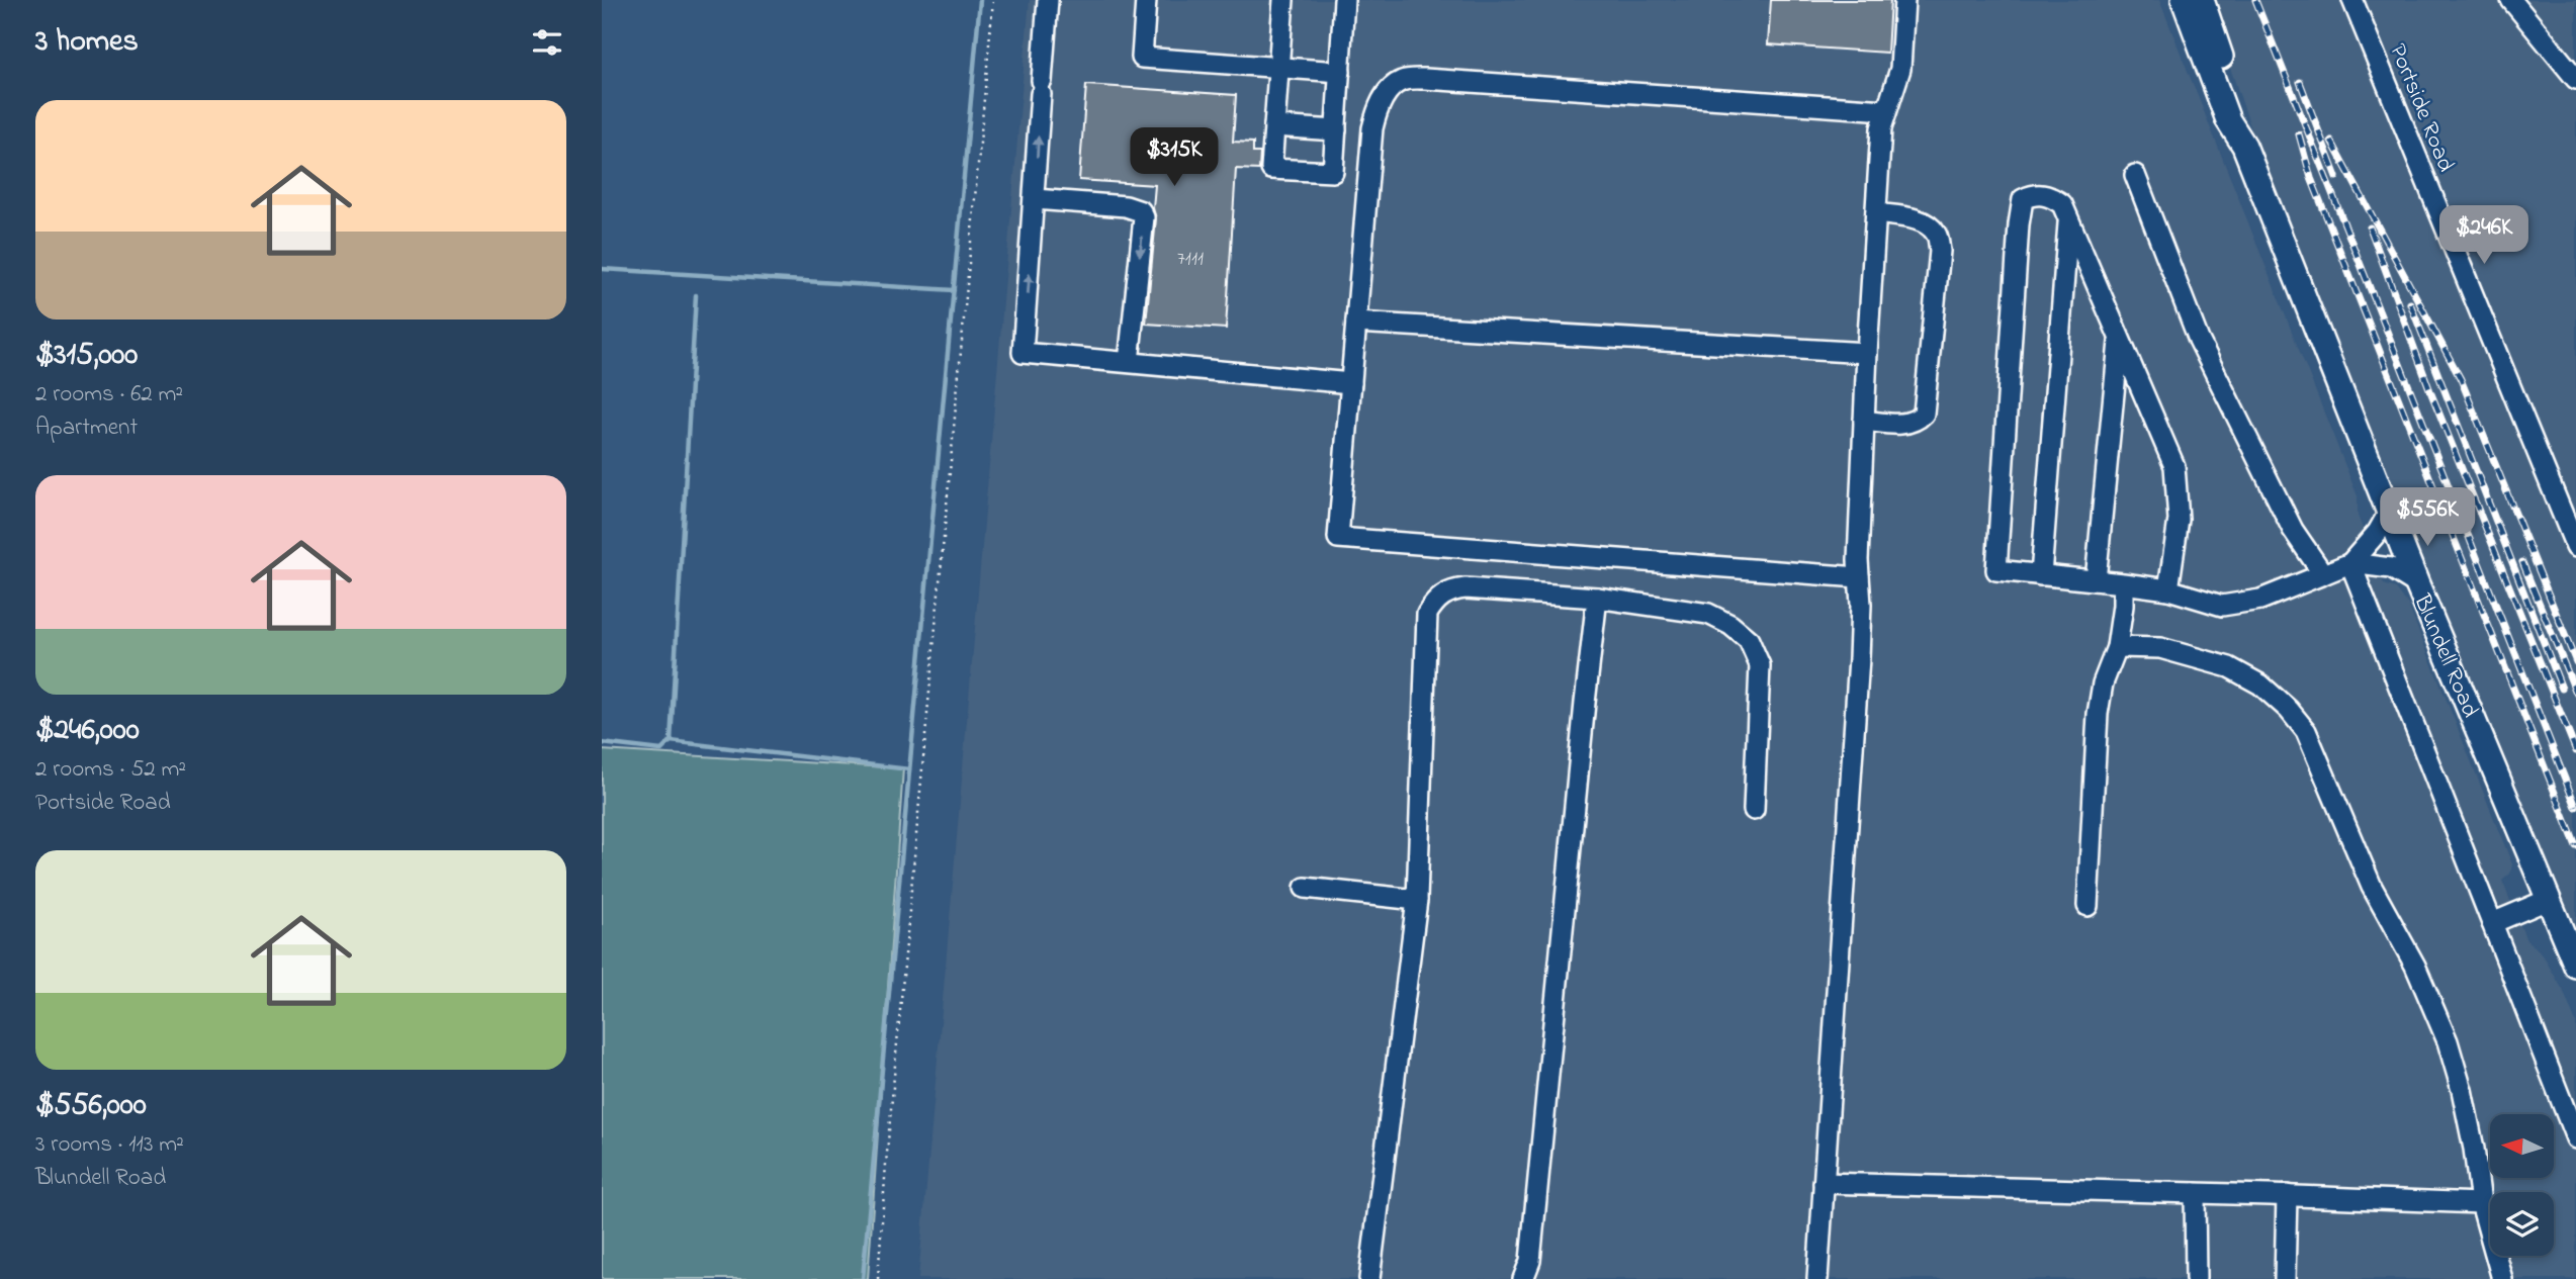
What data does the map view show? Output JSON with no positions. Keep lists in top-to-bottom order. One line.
{"streets":{"main road":["Blundell Road"],"street":["Portside Road"]},"house_numbers":["7111"],"north":"left","page":{"heading":"3 homes","list":[{"name":"$315,000","note":"2 rooms · 62 m² · Apartment"},{"name":"$246,000","note":"2 rooms · 52 m² · Portside Road"},{"name":"$556,000","note":"3 rooms · 113 m² · Blundell Road"}],"price":["$315K","$246K","$556K"]}}
